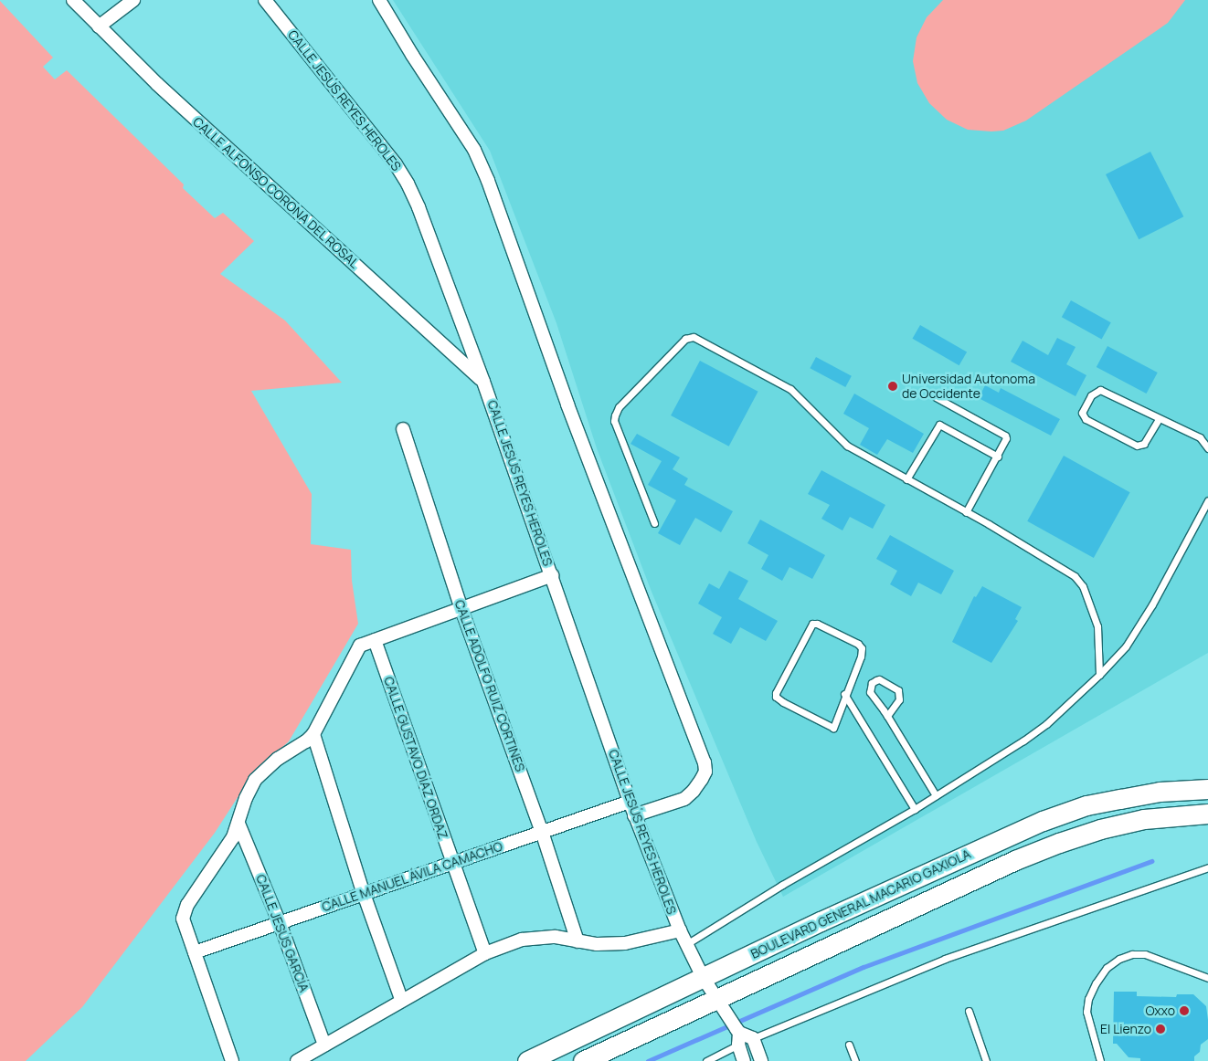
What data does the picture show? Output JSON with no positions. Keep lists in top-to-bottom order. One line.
{"streets":{"main road":["BOULEVARD GENERAL MACARIO GAXIOLA"],"street":["CALLE JESÚS REYES HEROLES","CALLE ALFONSO CORONA DEL ROSAL","CALLE ADOLFO RUIZ CORTINES","CALLE GUSTAVO DÍAZ ORDAZ","CALLE MANUEL ÁVILA CAMACHO","CALLE JESÚS GARCÍA"]},"crossings":[["CALLE JESÚS REYES HEROLES","CALLE ALFONSO CORONA DEL ROSAL"],["CALLE JESÚS REYES HEROLES","CALLE MANUEL ÁVILA CAMACHO"],["CALLE JESÚS REYES HEROLES","BOULEVARD GENERAL MACARIO GAXIOLA"],["CALLE ADOLFO RUIZ CORTINES","CALLE MANUEL ÁVILA CAMACHO"],["CALLE GUSTAVO DÍAZ ORDAZ","CALLE MANUEL ÁVILA CAMACHO"],["CALLE MANUEL ÁVILA CAMACHO","CALLE JESÚS GARCÍA"]],"places":["Universidad Autonoma de Occidente","Oxxo","El Lienzo"]}
